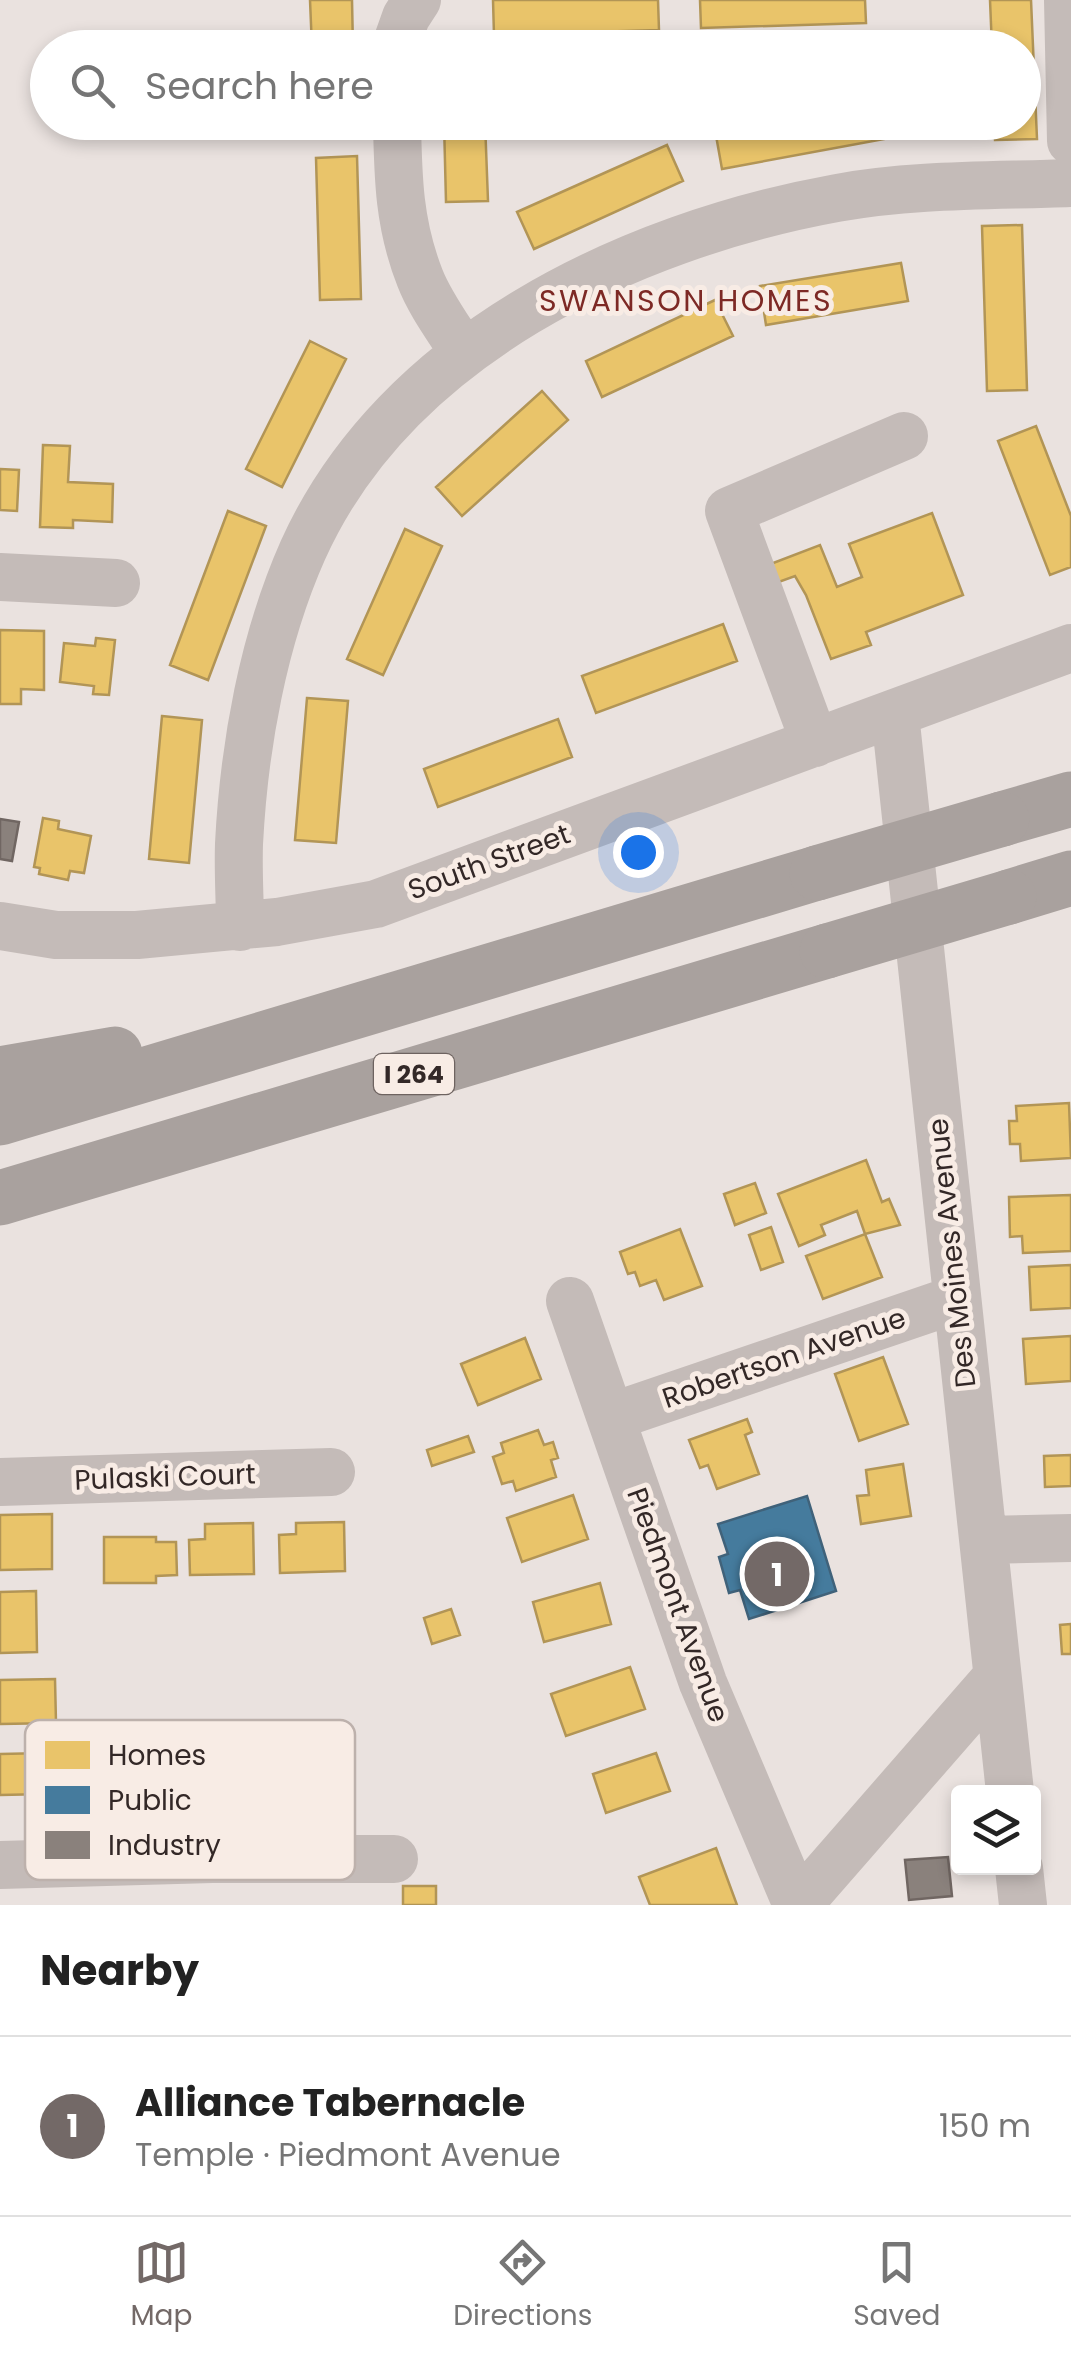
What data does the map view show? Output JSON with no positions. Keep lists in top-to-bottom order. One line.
{"streets":{"highway":["I 264"],"street":["South Street","Des Moines Avenue","Robertson Avenue","Pulaski Court","Piedmont Avenue"]},"crossings":[["South Street","Des Moines Avenue"],["Des Moines Avenue","Robertson Avenue"],["Robertson Avenue","Piedmont Avenue"]],"districts":["SWANSON HOMES"],"legend":["Homes","Public","Industry"],"page":{"search":"Search here","pins":"1","heading":"Nearby","list":[{"mark":"1","name":"Alliance Tabernacle","note":"Temple · Piedmont Avenue","value":"150 m"}],"nav":["Map","Directions","Saved"]}}
